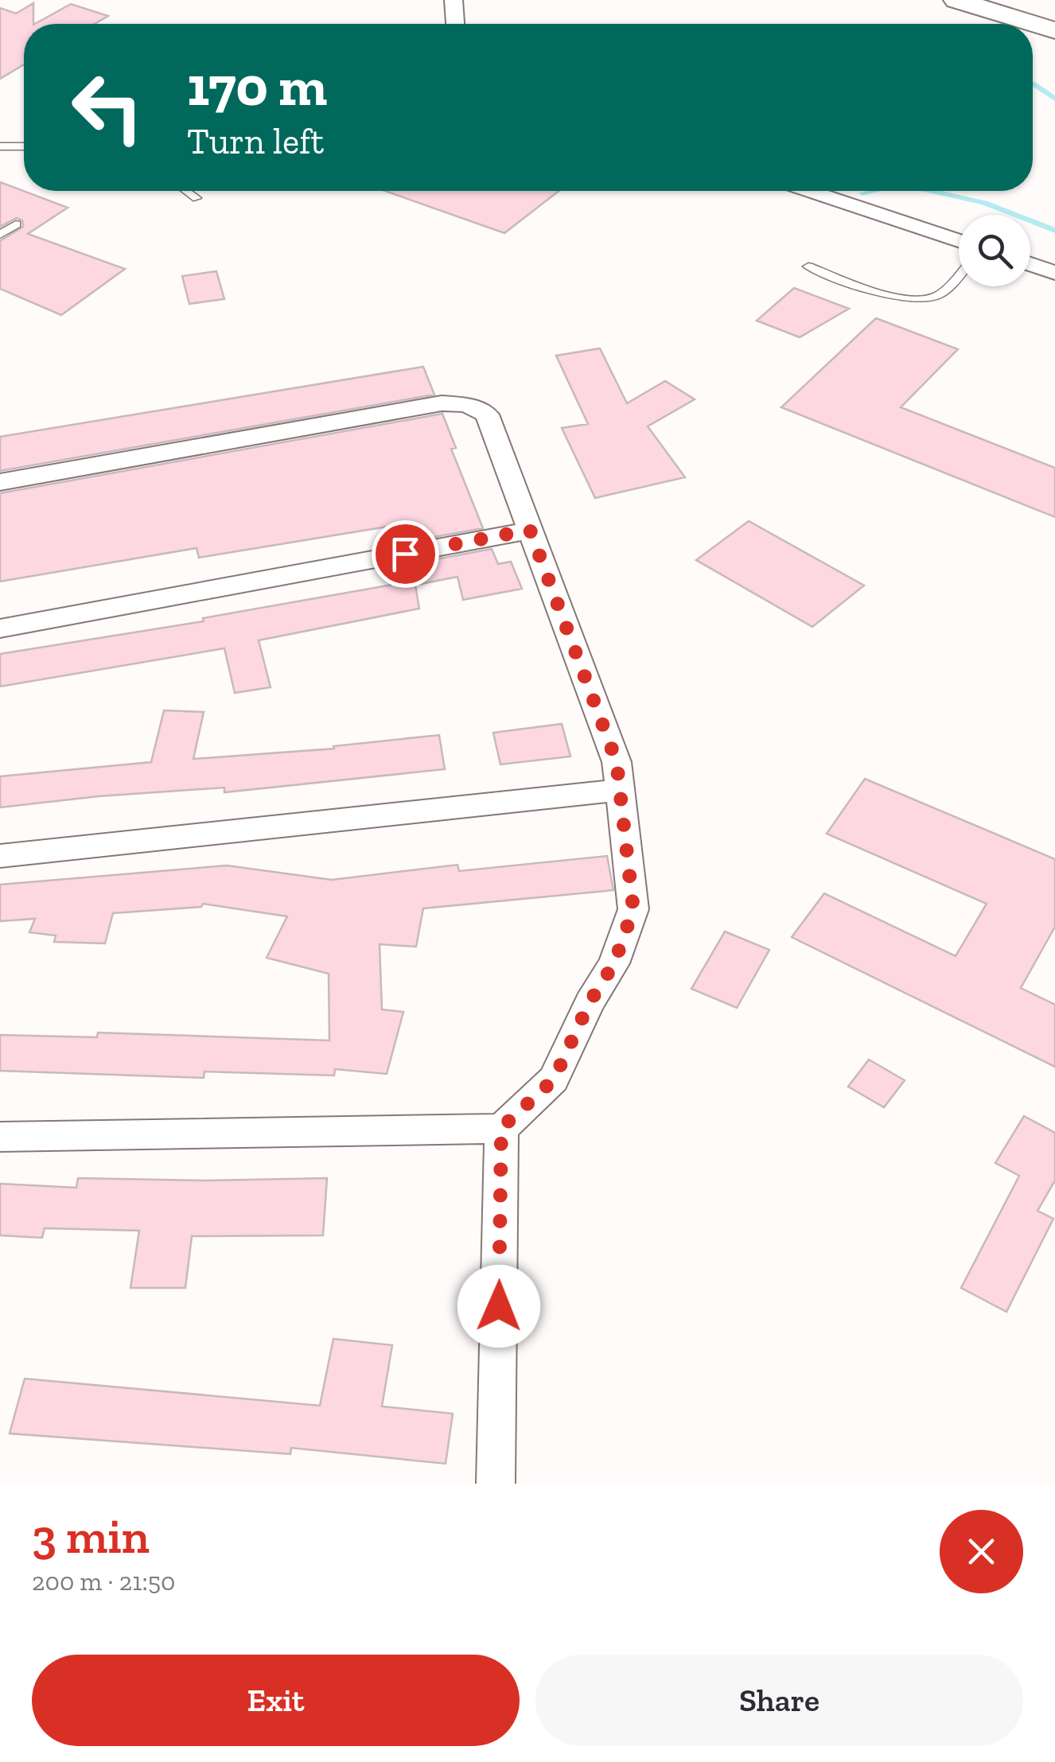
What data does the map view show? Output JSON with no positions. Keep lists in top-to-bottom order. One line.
{"page":{"turn":["170 m","Turn left"],"heading":["3 min","200 m · 21:50"],"buttons":["Exit","Share"]}}
